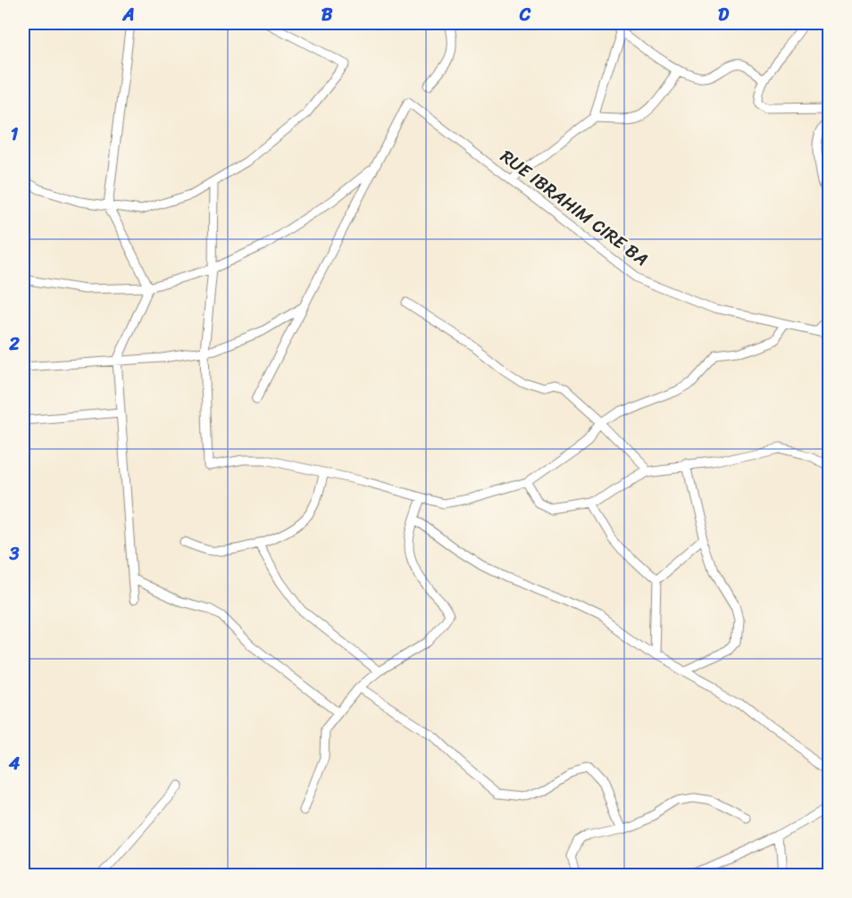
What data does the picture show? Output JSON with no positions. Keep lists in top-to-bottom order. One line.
{"streets":{"street":["RUE IBRAHIM CIRE BA"]},"grid":{"columns":["A","B","C","D"],"rows":["1","2","3","4"]}}
